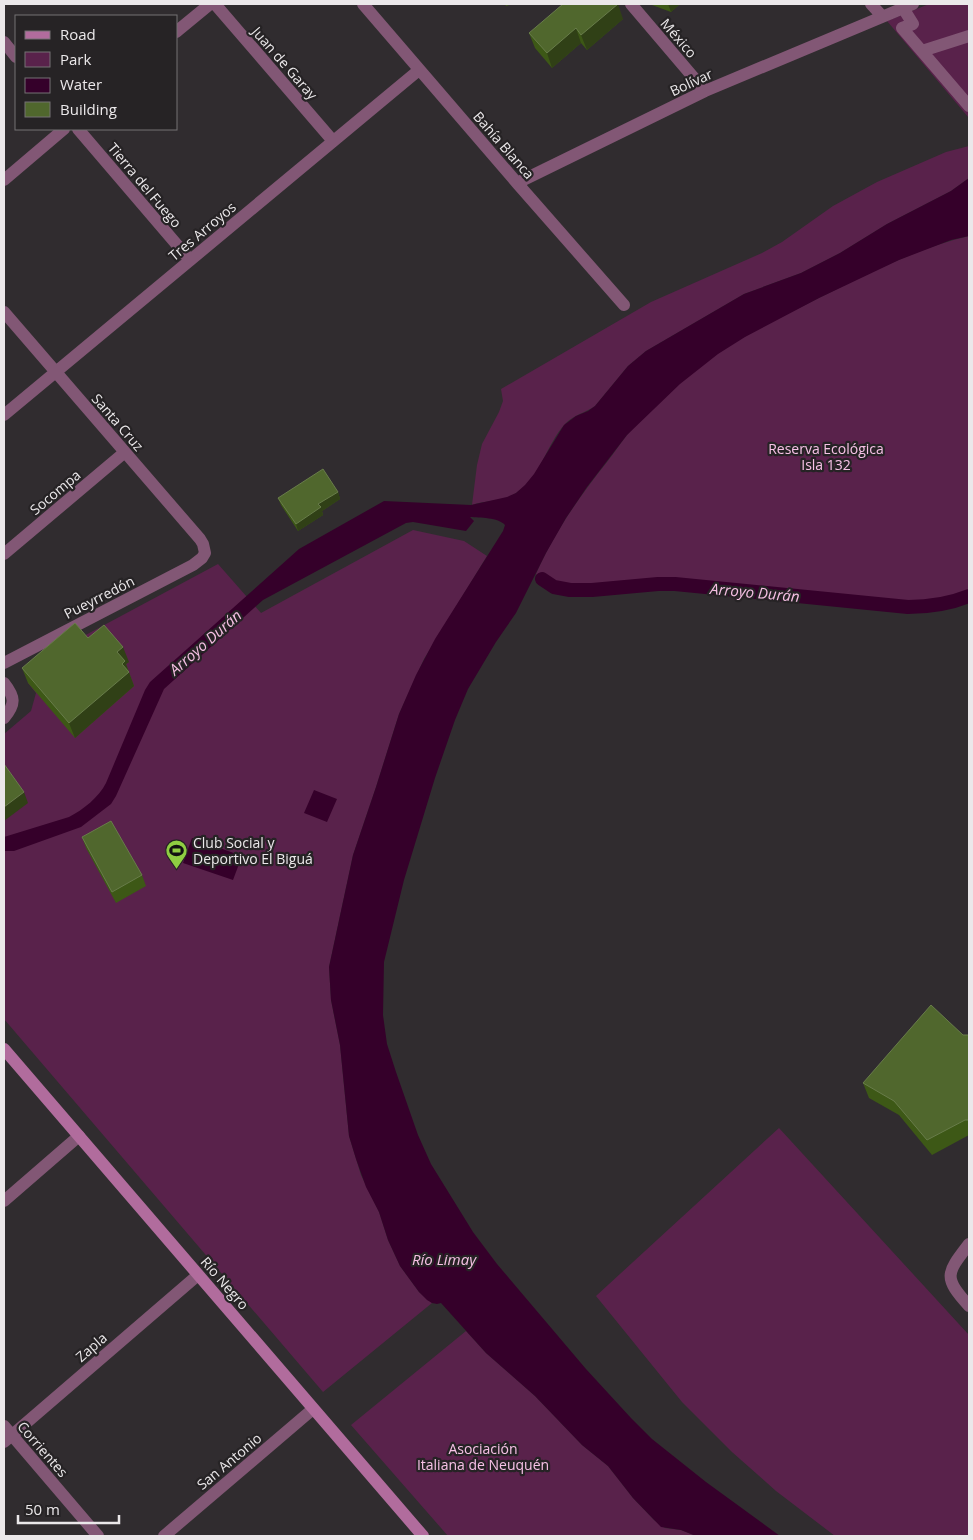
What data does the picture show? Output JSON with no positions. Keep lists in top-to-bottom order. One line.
{"streets":{"street":["México","Juan de Garay","Bolívar","Bahía Blanca","Tierra del Fuego","Tres Arroyos","Santa Cruz","Socompa","Pueyrredón","Río Negro","Zapla","Corrientes","San Antonio"]},"crossings":[["México","Bolívar"],["Juan de Garay","Tres Arroyos"],["Bolívar","Bahía Blanca"],["Bahía Blanca","Tres Arroyos"],["Tierra del Fuego","Tres Arroyos"],["Tres Arroyos","Santa Cruz"],["Santa Cruz","Socompa"],["Santa Cruz","Pueyrredón"],["Río Negro","Zapla"],["Río Negro","San Antonio"],["Zapla","Corrientes"]],"water":["Arroyo Durán","Río Limay"],"parks":["Reserva Ecológica Isla 132","Asociación Italiana de Neuquén"],"places":{"sports":["Club Social y Deportivo El Biguá"]},"legend":["Road","Park","Water","Building"],"scale_bar":"50 m"}
